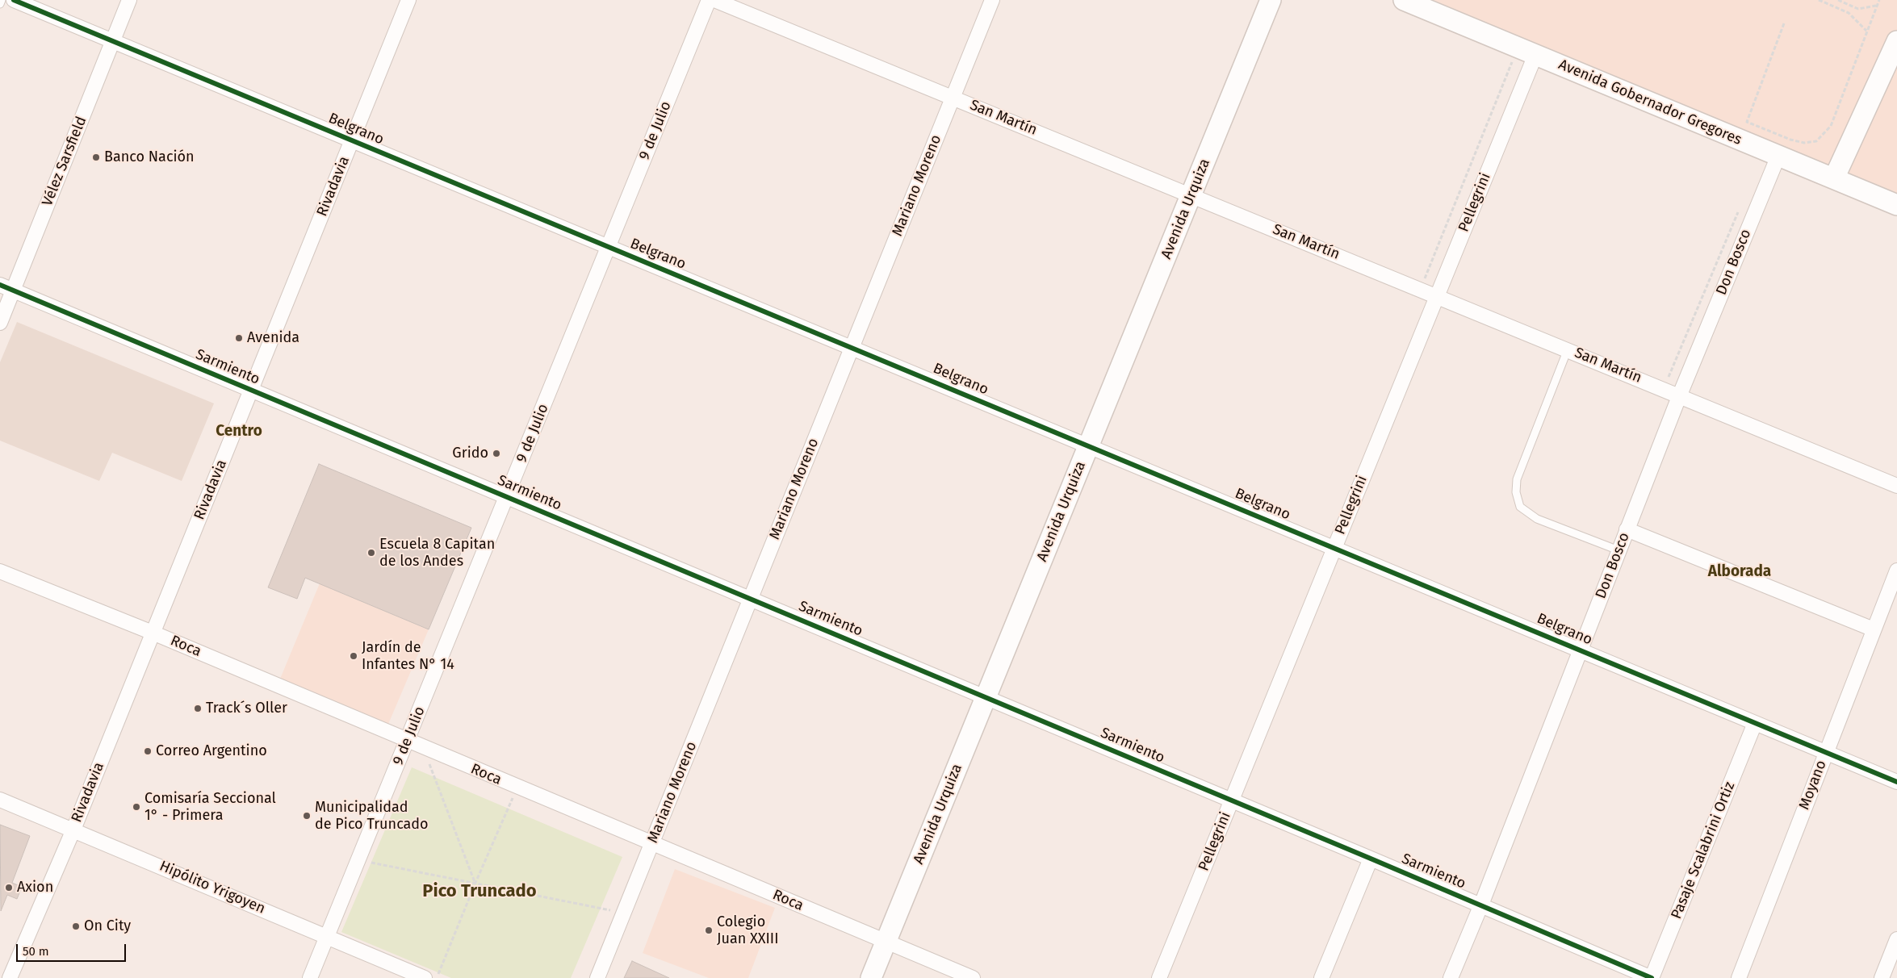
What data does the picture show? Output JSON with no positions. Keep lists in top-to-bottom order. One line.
{"streets":{"street":["Avenida Gobernador Gregores","San Martín","Belgrano","9 de Julio","Vélez Sarsfield","Mariano Moreno","Rivadavia","Pellegrini","Avenida Urquiza","Don Bosco","Sarmiento","Roca","Moyano","Pasaje Scalabrini Ortiz","Hipólito Yrigoyen"]},"crossings":[["Avenida Gobernador Gregores","Pellegrini"],["Avenida Gobernador Gregores","Don Bosco"],["San Martín","Mariano Moreno"],["San Martín","Pellegrini"],["San Martín","Avenida Urquiza"],["San Martín","Don Bosco"],["Belgrano","9 de Julio"],["Belgrano","Vélez Sarsfield"],["Belgrano","Mariano Moreno"],["Belgrano","Rivadavia"],["Belgrano","Pellegrini"],["Belgrano","Avenida Urquiza"],["Belgrano","Don Bosco"],["Belgrano","Moyano"],["Belgrano","Pasaje Scalabrini Ortiz"],["9 de Julio","Sarmiento"],["9 de Julio","Roca"],["9 de Julio","Hipólito Yrigoyen"],["Vélez Sarsfield","Sarmiento"],["Mariano Moreno","Sarmiento"],["Mariano Moreno","Roca"],["Rivadavia","Sarmiento"],["Rivadavia","Roca"],["Rivadavia","Hipólito Yrigoyen"],["Pellegrini","Sarmiento"],["Avenida Urquiza","Sarmiento"],["Avenida Urquiza","Roca"],["Don Bosco","Sarmiento"],["Sarmiento","Pasaje Scalabrini Ortiz"]],"districts":["Centro","Alborada","Pico Truncado"],"places":["Banco Nación","Avenida","Grido","Escuela 8 Capitan de los Andes","Jardín de Infantes N° 14","Track´s Oller","Correo Argentino","Comisaría Seccional 1° - Primera","Municipalidad de Pico Truncado","Axion","On City","Colegio Juan XXIII"],"scale_bar":"50 m"}
